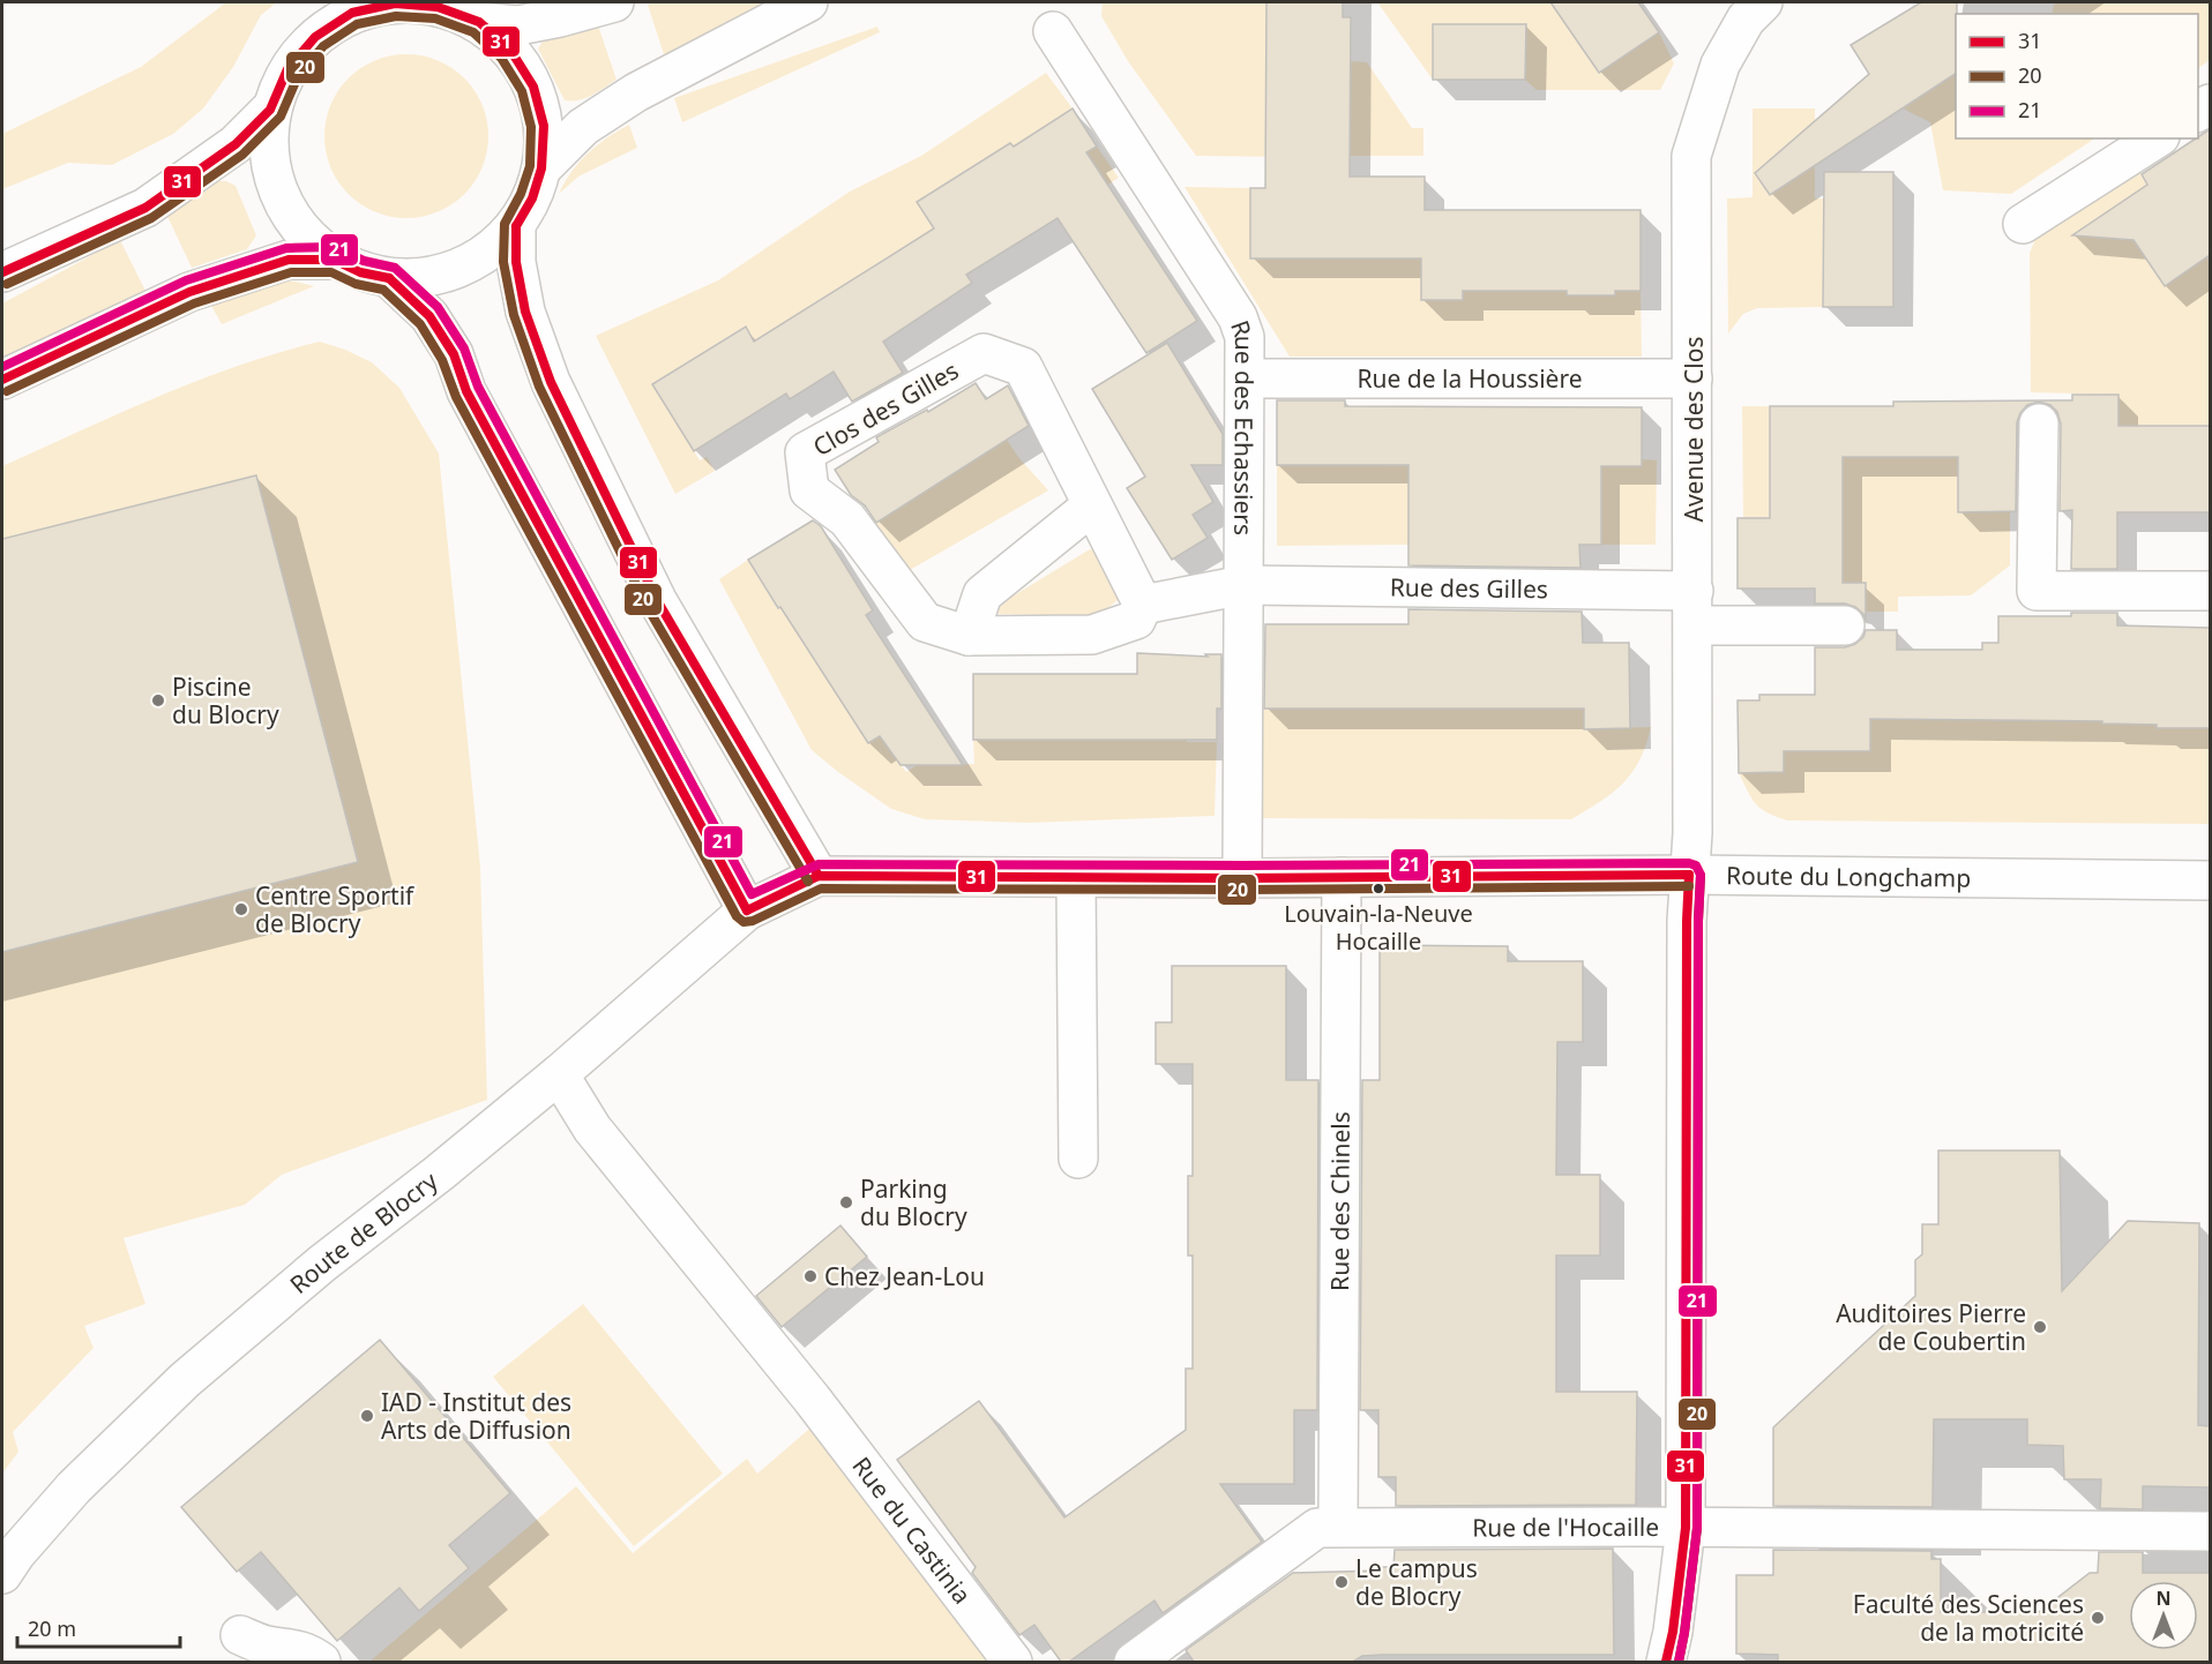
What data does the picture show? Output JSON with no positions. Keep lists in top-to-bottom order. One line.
{"streets":{"street":["Rue de la Houssière","Clos des Gilles","Rue des Echassiers","Avenue des Clos","Rue des Gilles","Route du Longchamp","Rue des Chinels","Route de Blocry","Rue de l'Hocaille","Rue du Castinia"]},"crossings":[["Rue de la Houssière","Rue des Echassiers"],["Rue de la Houssière","Avenue des Clos"],["Clos des Gilles","Rue des Echassiers"],["Clos des Gilles","Rue des Gilles"],["Rue des Echassiers","Rue des Gilles"],["Rue des Echassiers","Route du Longchamp"],["Avenue des Clos","Rue des Gilles"],["Avenue des Clos","Route du Longchamp"],["Avenue des Clos","Rue de l'Hocaille"],["Route du Longchamp","Rue des Chinels"],["Route du Longchamp","Route de Blocry"],["Rue des Chinels","Rue de l'Hocaille"],["Route de Blocry","Rue du Castinia"]],"places":["Piscine du Blocry","Louvain-la-Neuve Hocaille","Centre Sportif de Blocry","Parking du Blocry","Chez Jean-Lou","Auditoires Pierre de Coubertin","IAD - Institut des Arts de Diffusion","Le campus de Blocry","Faculté des Sciences de la motricité"],"lines":["transit line 31","transit line 20","transit line 21"],"legend":["31","20","21"],"scale_bar":"20 m","north":"top"}
